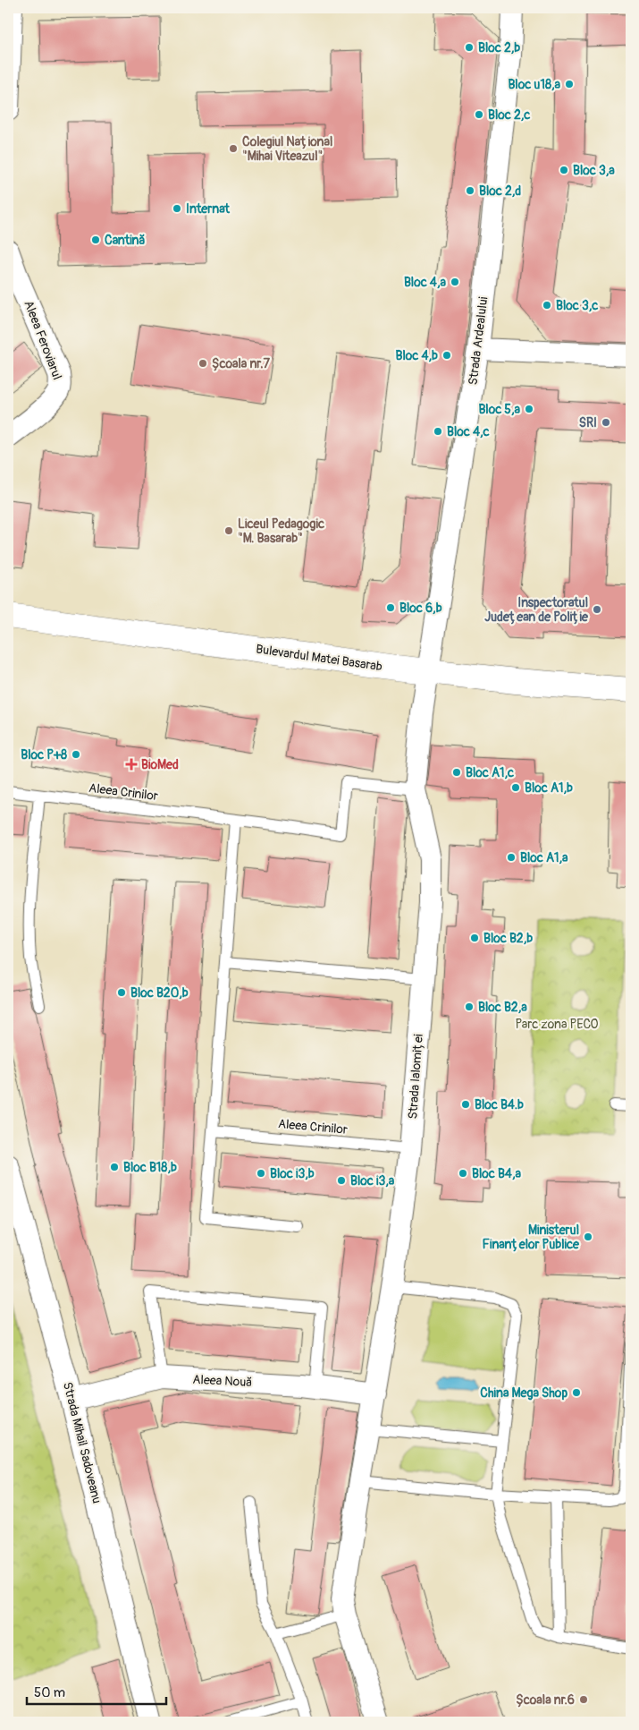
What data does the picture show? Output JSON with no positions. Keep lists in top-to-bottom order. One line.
{"streets":{"main road":["Bulevardul Matei Basarab"],"street":["Aleea Feroviarul","Strada Ardealului","Strada Ialomiței","Aleea Nouă","Strada Mihail Sadoveanu"],"lane":["Aleea Crinilor"]},"crossings":[["Strada Ardealului","Bulevardul Matei Basarab"],["Strada Ardealului","Strada Ialomiței"],["Bulevardul Matei Basarab","Strada Ialomiței"],["Aleea Crinilor","Strada Ialomiței"],["Strada Ialomiței","Aleea Nouă"],["Aleea Nouă","Strada Mihail Sadoveanu"]],"parks":["Parc zona PECO"],"places":{"other":["Bloc 2,b","Bloc u18,a","Bloc 2,c","Colegiul Național \"Mihai Viteazul\"","Bloc 3,a","Bloc 2,d","Internat","Cantină","Bloc 4,a","Bloc 3,c","Bloc 4,b","Școala nr.7","Bloc 5,a","SRI","Bloc 4,c","Liceul Pedagogic \"M. Basarab\"","Bloc 6,b","Inspectoratul Județean de Poliție","Bloc P+8","Bloc A1,c","Bloc A1,b","Bloc A1,a","Bloc B2,b","Bloc B20,b","Bloc B2,a","Bloc B4.b","Bloc B18,b","Bloc i3,b","Bloc B4,a","Bloc i3,a","Ministerul Finanțelor Publice","China Mega Shop","Școala nr.6"],"health":["BioMed"]},"scale_bar":"50 m"}
